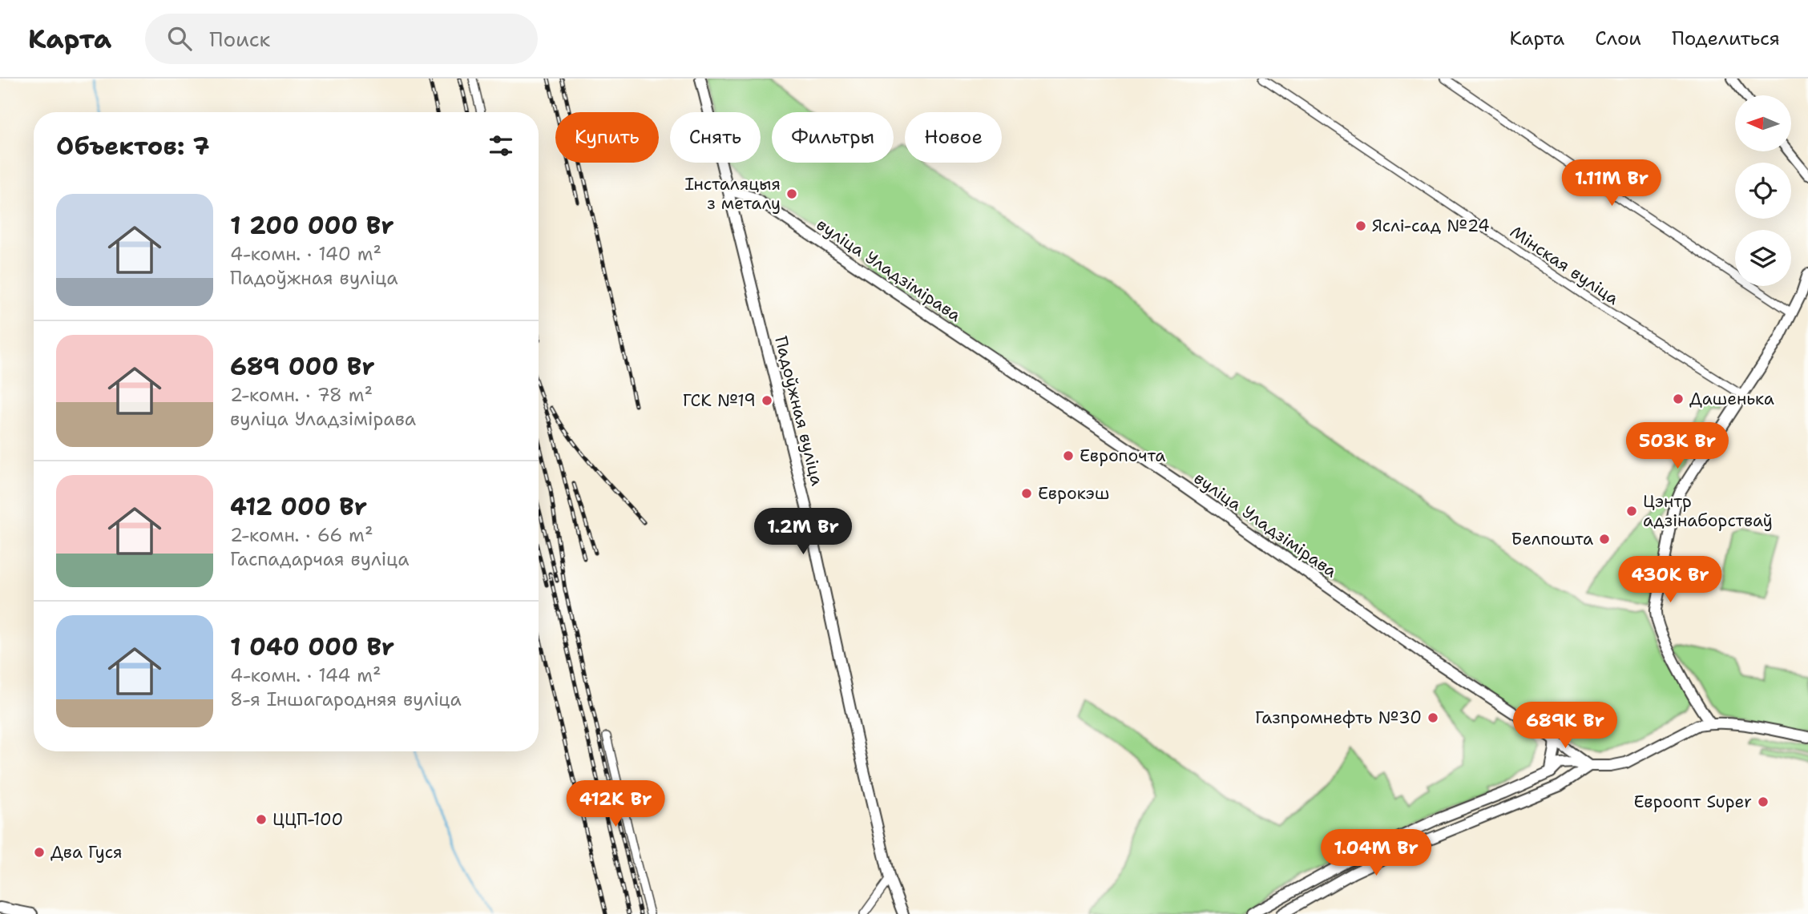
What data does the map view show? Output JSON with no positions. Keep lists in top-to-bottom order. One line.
{"streets":{"main road":["вуліца Уладзімірава","Падоўжная вуліца"],"street":["Мінская вуліца"]},"crossings":[["вуліца Уладзімірава","Падоўжная вуліца"]],"places":["Інсталяцыя з металу","Яслі-сад №24","Дашенька","ГСК №19","Европочта","Еврокэш","Цэнтр адзінаборстваў","Белпошта","Газпромнефть №30","Евроопт Super","ЦЦП-100","Два Гуся"],"north":"left","page":{"header":"Карта","search":"Поиск","nav":["Карта","Слои","Поделиться"],"chip":["Купить","Снять","Фильтры","Новое"],"heading":"Объектов: 7","price":["1.11M Br","503K Br","1.2M Br","430K Br","689K Br","412K Br","1.04M Br"],"list":[{"name":"1 200 000 Br","note":"4-комн. · 140 m² · Падоўжная вуліца"},{"name":"689 000 Br","note":"2-комн. · 78 m² · вуліца Уладзімірава"},{"name":"412 000 Br","note":"2-комн. · 66 m² · Гаспадарчая вуліца"},{"name":"1 040 000 Br","note":"4-комн. · 144 m² · 8-я Іншагародняя вуліца"}]}}
